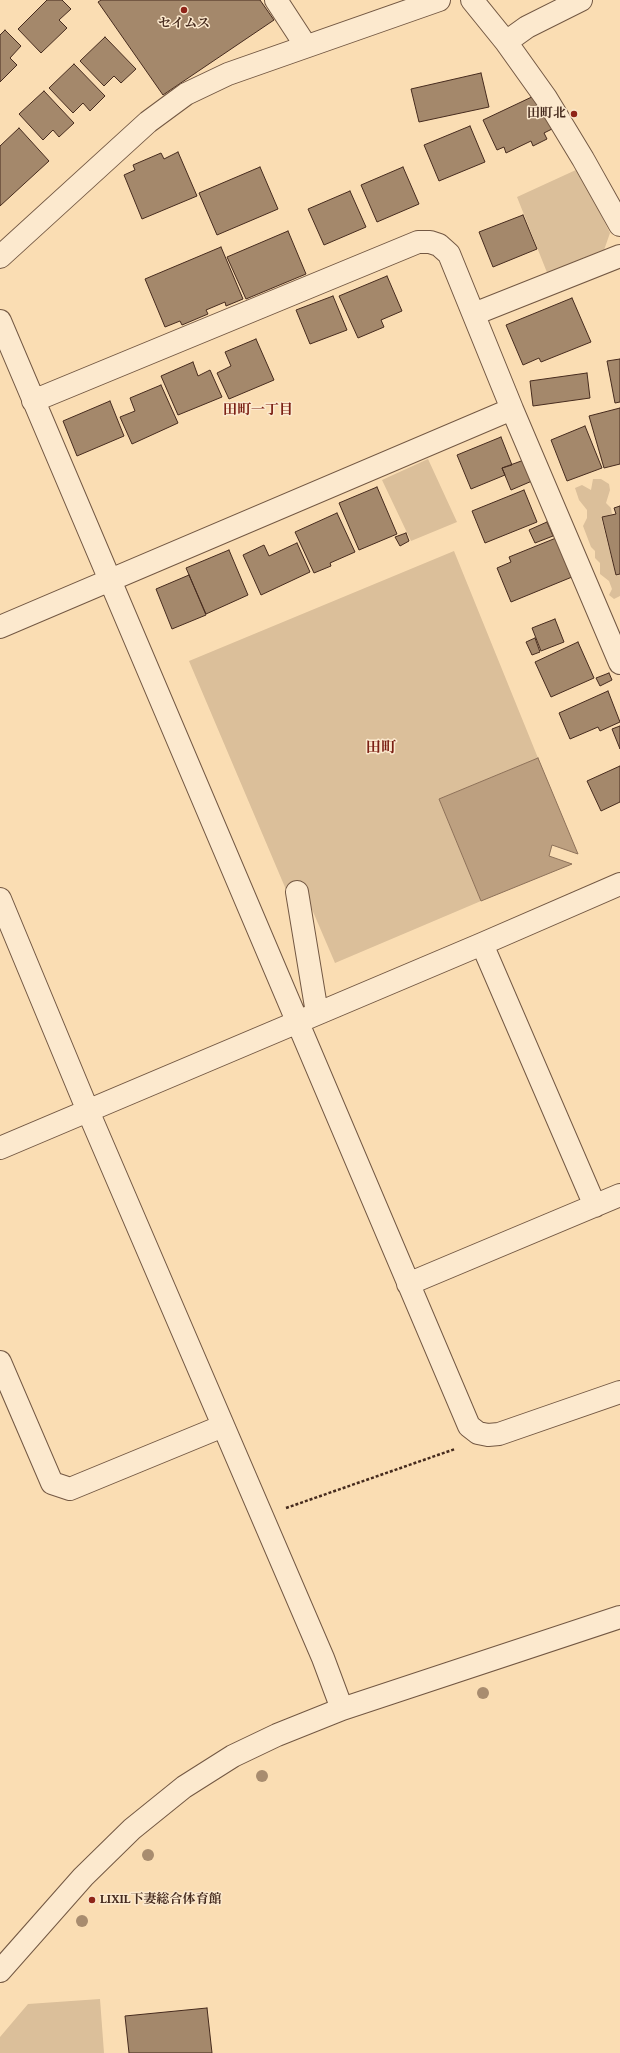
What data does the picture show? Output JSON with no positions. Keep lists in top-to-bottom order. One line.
{"districts":["田町一丁目","田町"],"places":["セイムス","田町北","LIXIL下妻総合体育館"]}
